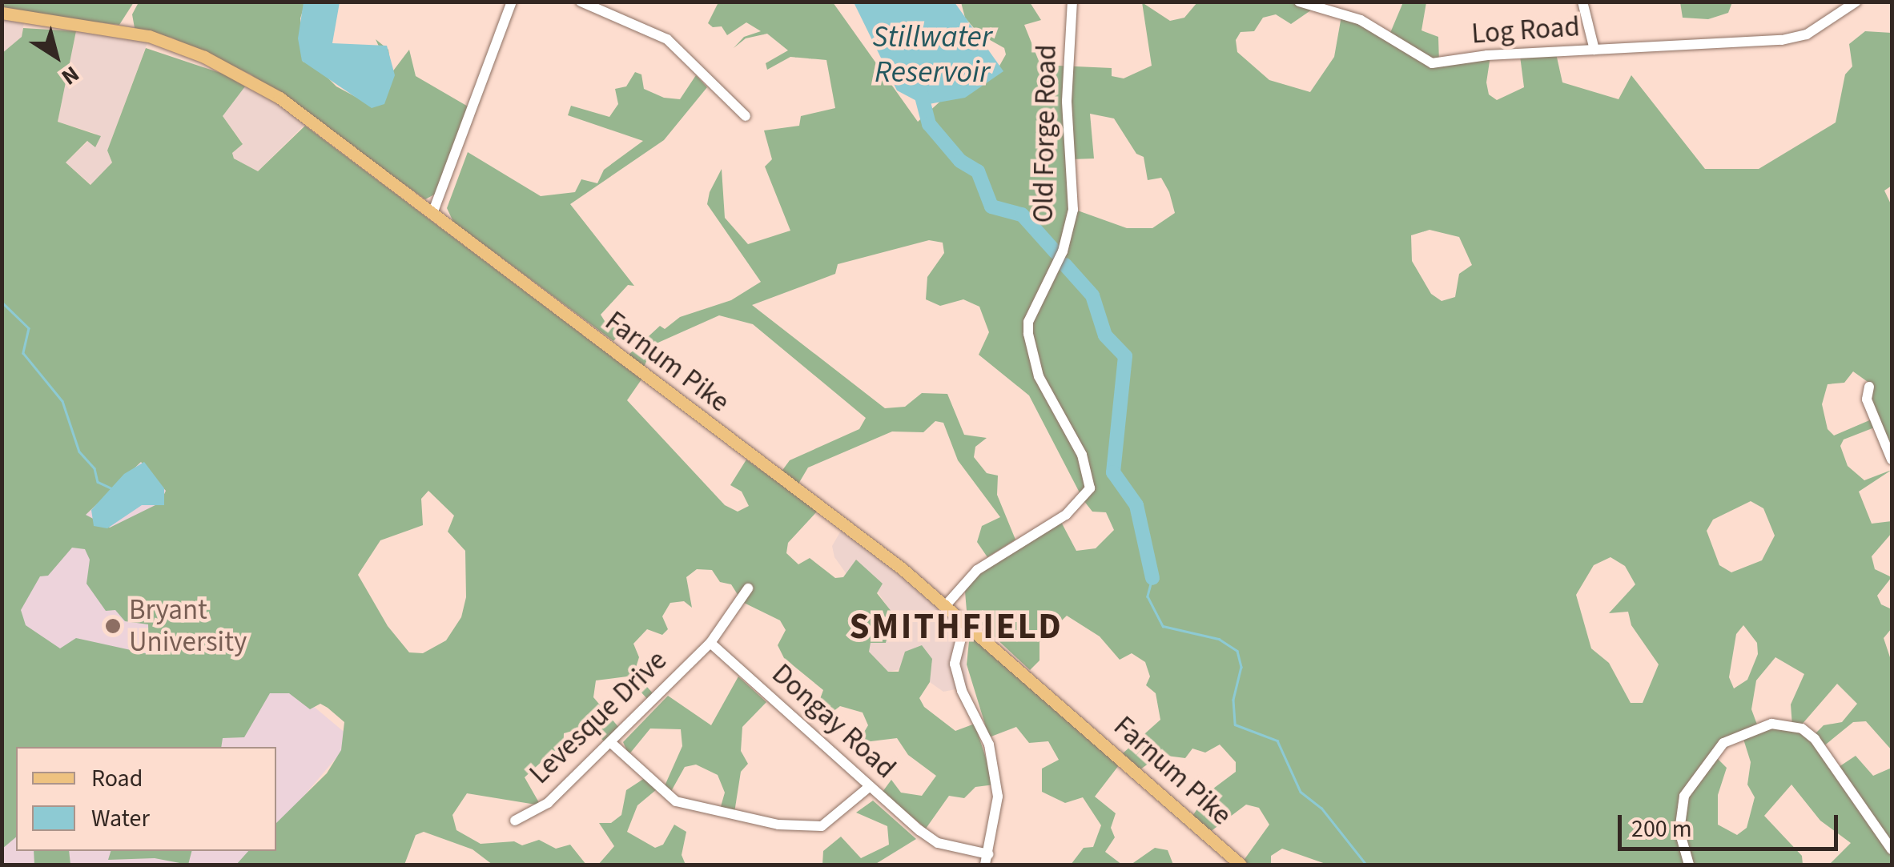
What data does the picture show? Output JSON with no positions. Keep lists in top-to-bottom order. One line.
{"streets":{"main road":["Farnum Pike"],"street":["Log Road","Old Forge Road","Levesque Drive","Dongay Road"]},"crossings":[["Old Forge Road","Farnum Pike"],["Levesque Drive","Dongay Road"]],"districts":["SMITHFIELD"],"water":["Stillwater Reservoir"],"places":["Bryant University"],"legend":["Road","Water"],"scale_bar":"200 m","north":"bottom right"}
